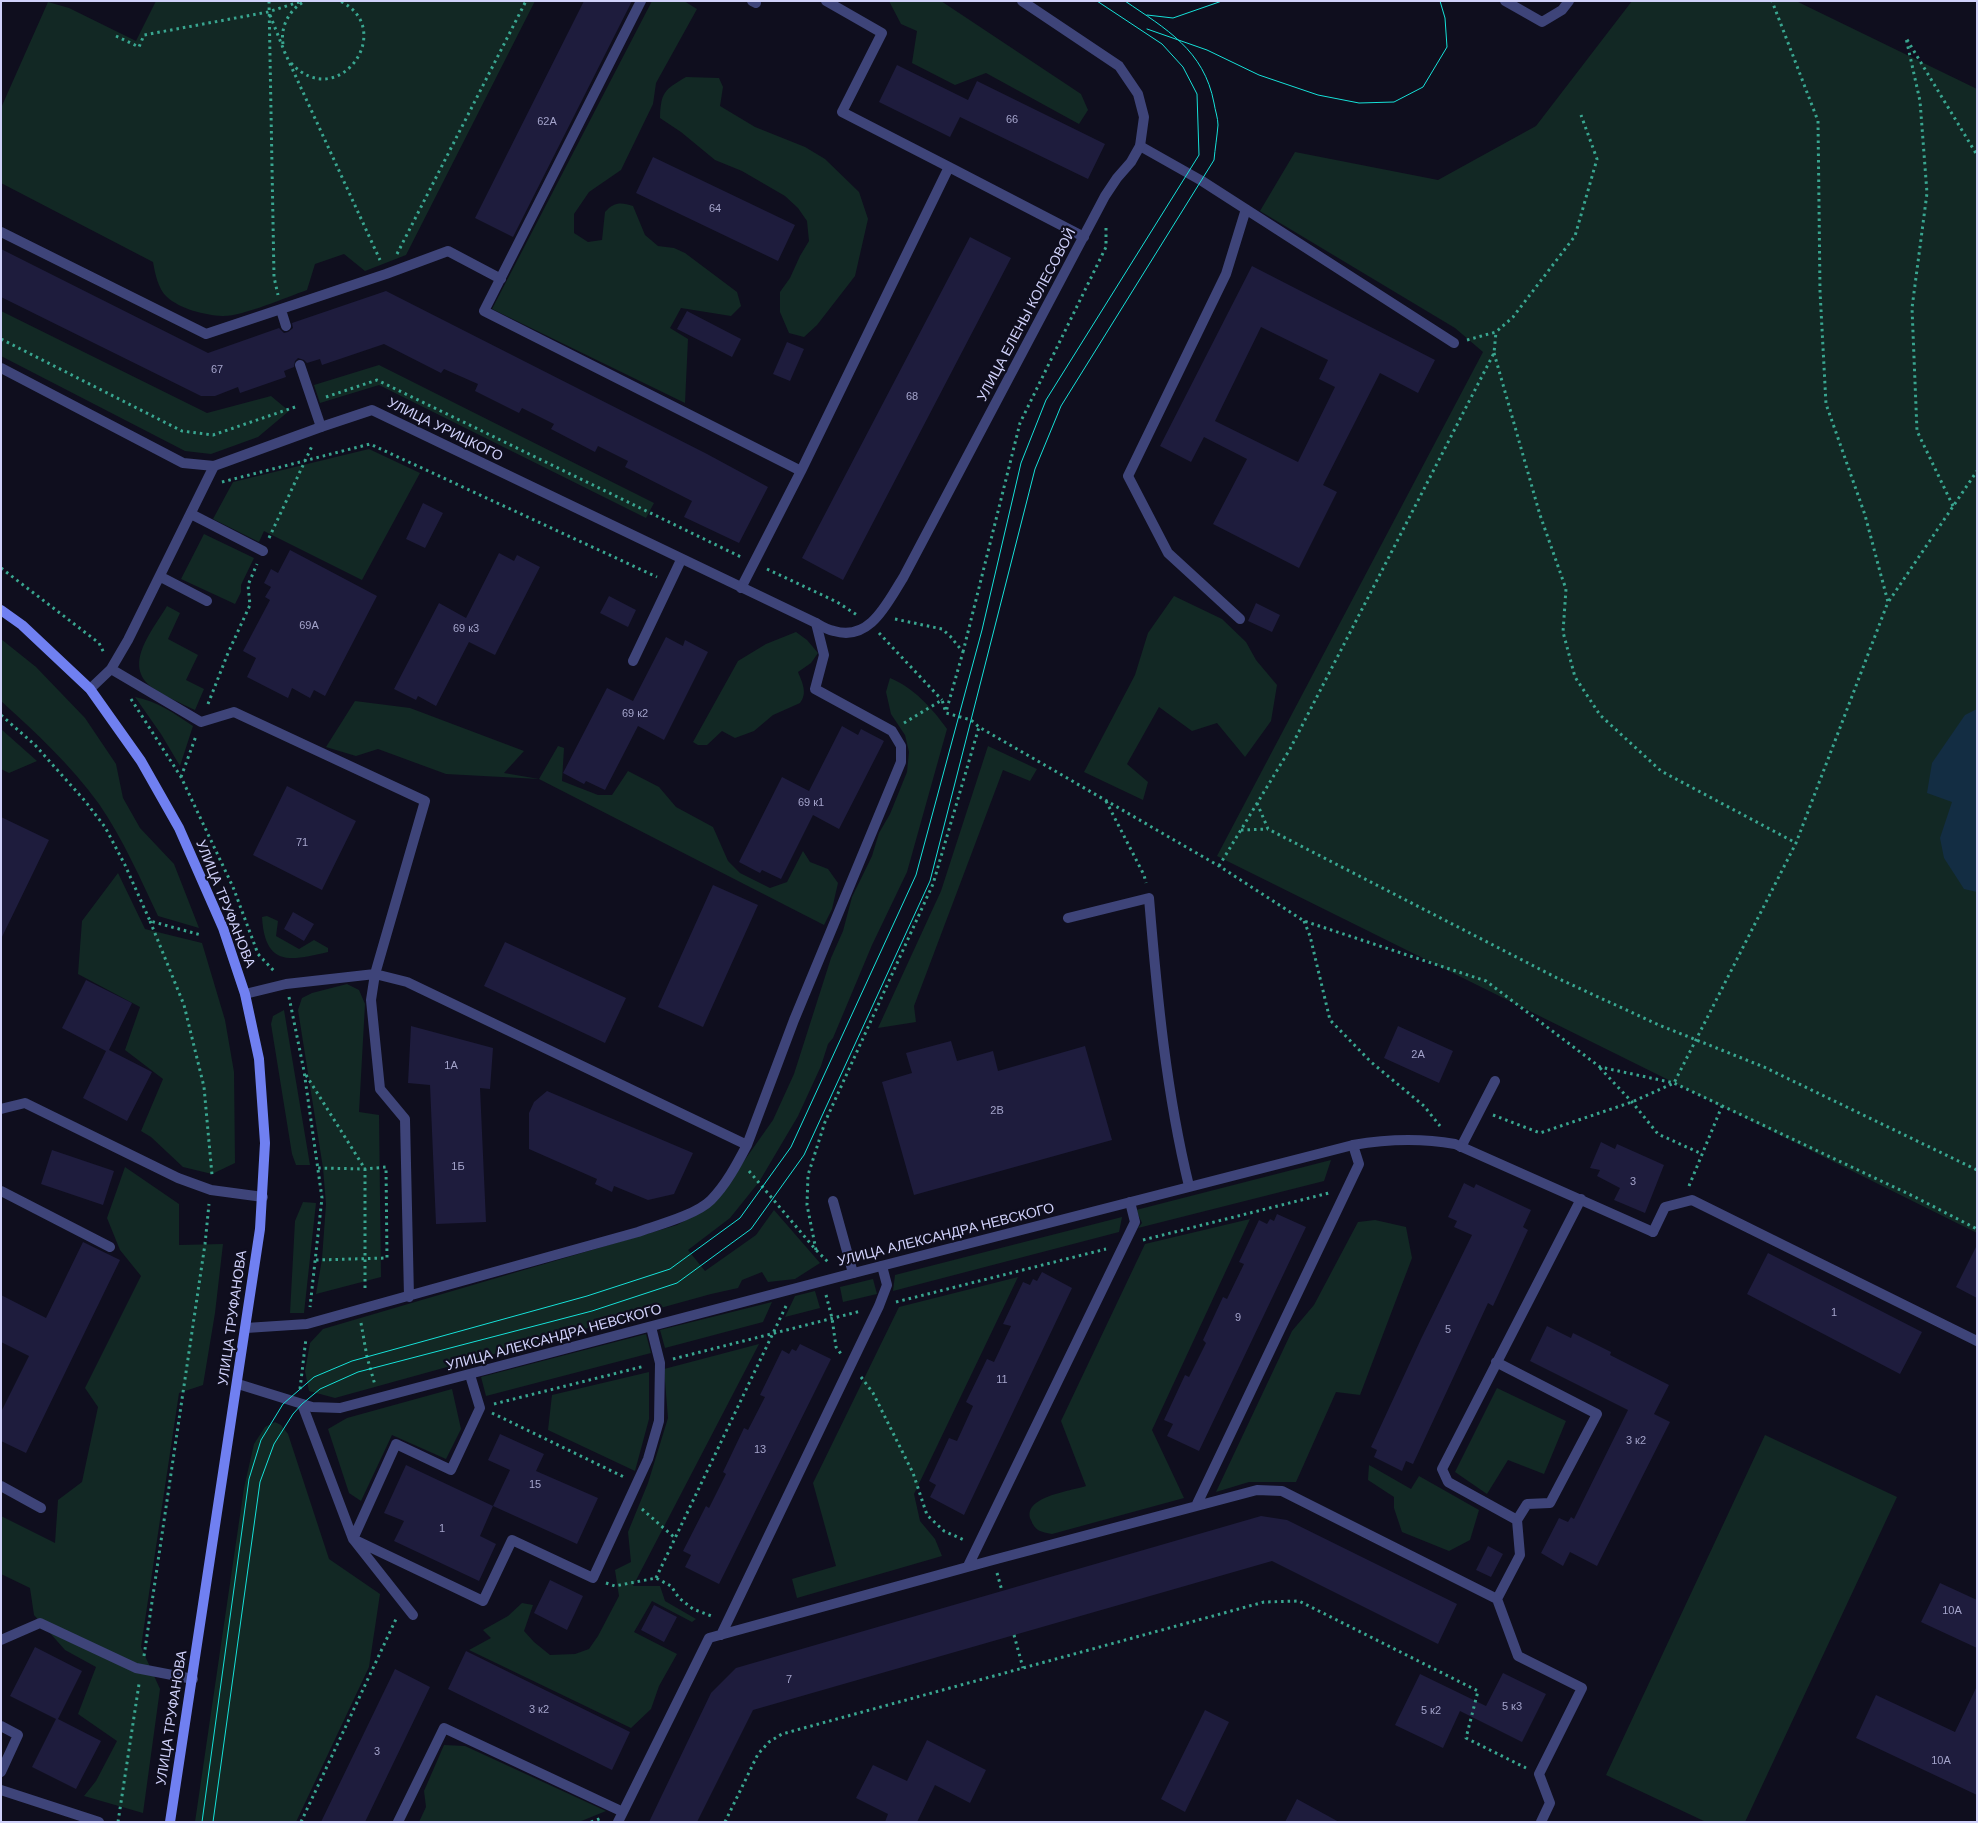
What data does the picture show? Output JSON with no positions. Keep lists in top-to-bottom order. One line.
{"streets":{"street":["УЛИЦА ЕЛЕНЫ КОЛЕСОВОЙ","УЛИЦА УРИЦКОГО","УЛИЦА ТРУФАНОВА","УЛИЦА АЛЕКСАНДРА НЕВСКОГО"]},"crossings":[["УЛИЦА ЕЛЕНЫ КОЛЕСОВОЙ","УЛИЦА УРИЦКОГО"],["УЛИЦА ТРУФАНОВА","УЛИЦА АЛЕКСАНДРА НЕВСКОГО"]],"house_numbers":["66","62А","64","67","68","69А","69 к3","69 к2","69 к1","71","2А","1А","2В","1Б","3","1","9","5","11","3 к2","13","15","1","10А","7","5 к3","3 к2","5 к2","3","10А"]}
